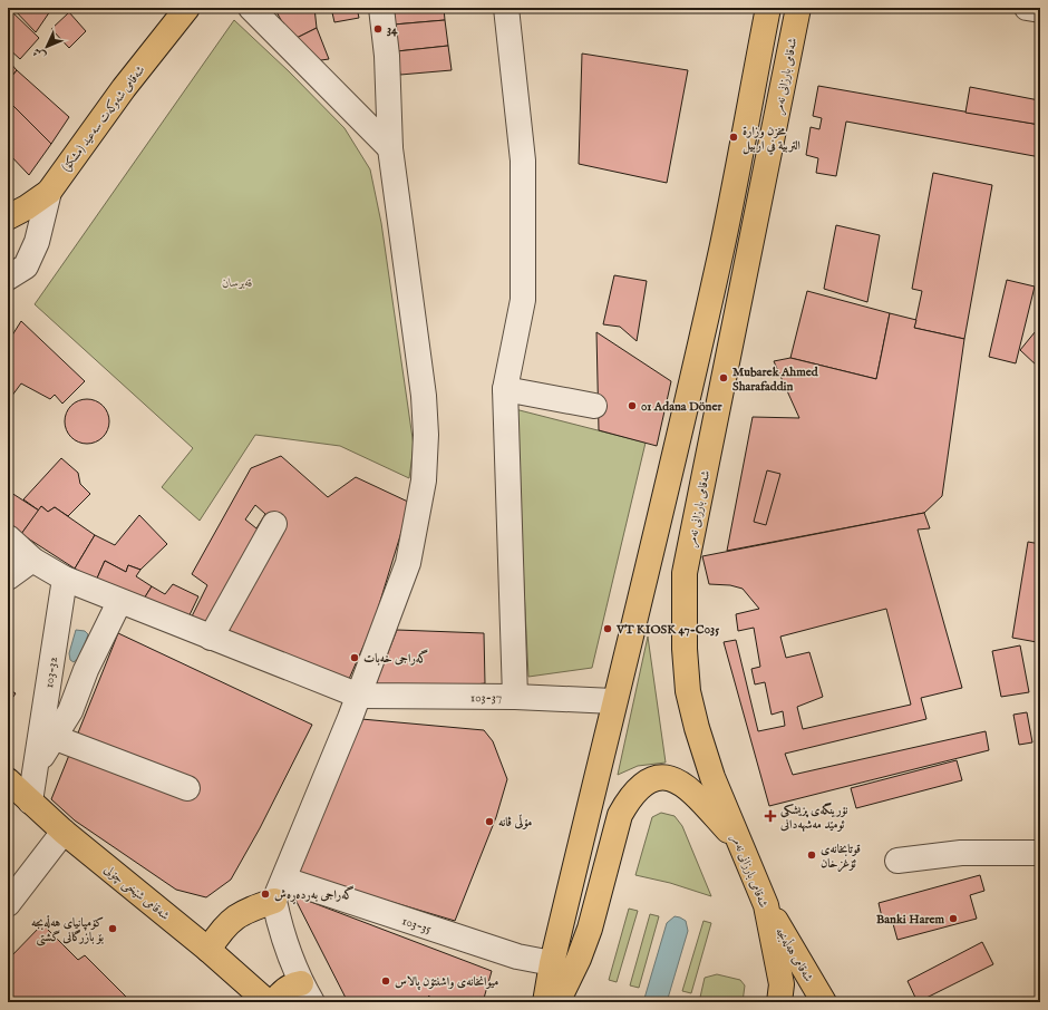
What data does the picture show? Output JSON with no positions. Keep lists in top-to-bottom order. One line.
{"streets":{"main road":["شەقامی بارزانی نەمر","شەقامی شەوکەت سەعید (مشکۆ)","شەقامی شێخی چۆلی","شەقامی هەڵەبجە"],"street":["103-32","103-37","103-35"]},"crossings":[["شەقامی بارزانی نەمر","شەقامی هەڵەبجە"],["103-32","شەقامی شێخی چۆلی"]],"parks":["قەبرسان"],"places":{"other":["34","مخزن وزارة التربية في اربيل","Mubarek Ahmed Sharafaddin","01 Adana Döner","VT KIOSK 47-C035","گەراجی خەبات","مۆڵی ڤانە","قوتابخانەی ئۆغزخان","گەراجی بەردەڕەش","Banki Harem","کۆمپانیای هەڵەبجە بۆ بازرگانی گشتی","میوانخانەی واشنتۆن پالاس"],"health":["نۆرینگەی پزیشکی ئومێد مەشهەدانی"]},"north":"bottom left"}
